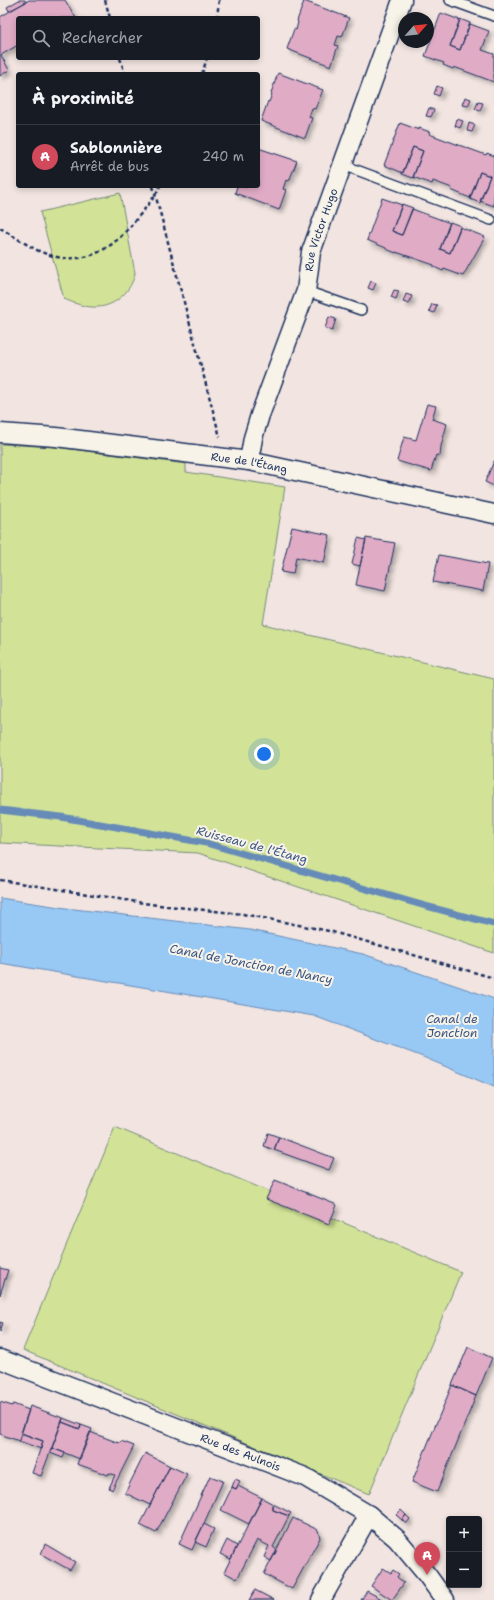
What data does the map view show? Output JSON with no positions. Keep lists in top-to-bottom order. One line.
{"streets":{"street":["Rue Victor Hugo","Rue de l'Étang","Rue des Aulnois"]},"crossings":[["Rue Victor Hugo","Rue de l'Étang"]],"water":["Ruisseau de l'Étang","Canal de Jonction de Nancy","Canal de Jonction"],"north":"top right","page":{"search":"Rechercher","heading":"À proximité","list":[{"mark":"A","name":"Sablonnière","note":"Arrêt de bus","value":"240 m"}],"map_buttons":["+","−"],"pins":"A"}}
